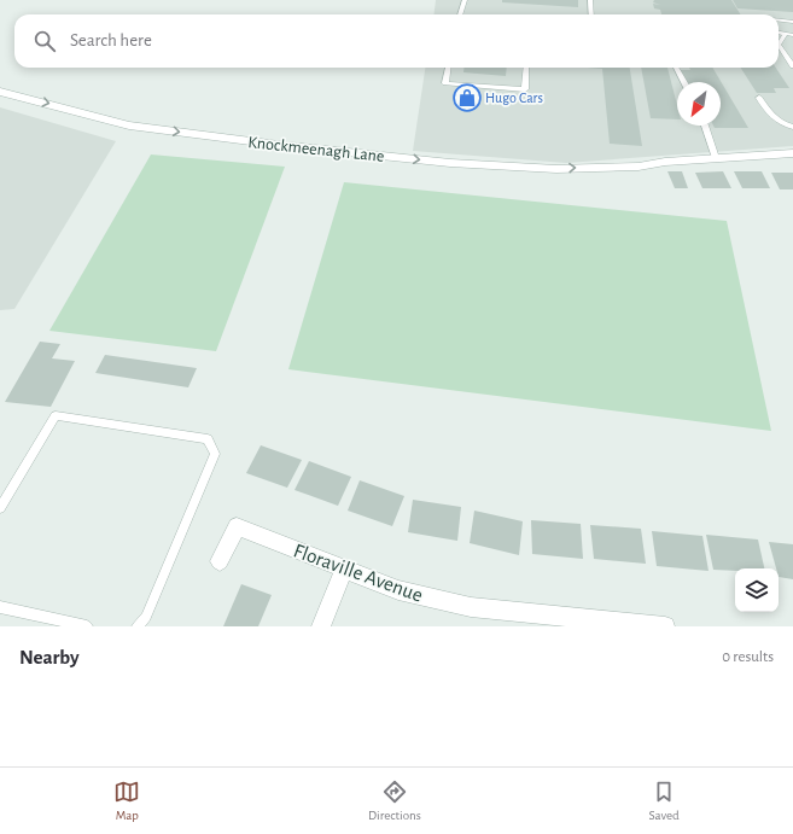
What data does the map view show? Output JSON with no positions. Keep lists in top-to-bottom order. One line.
{"streets":{"street":["Knockmeenagh Lane","Floraville Avenue"]},"one_way":["Knockmeenagh Lane"],"places":{"shop":["Hugo Cars"]},"north":"bottom left","page":{"search":"Search here","heading":["Nearby","0 results"],"nav":["Map","Directions","Saved"]}}
